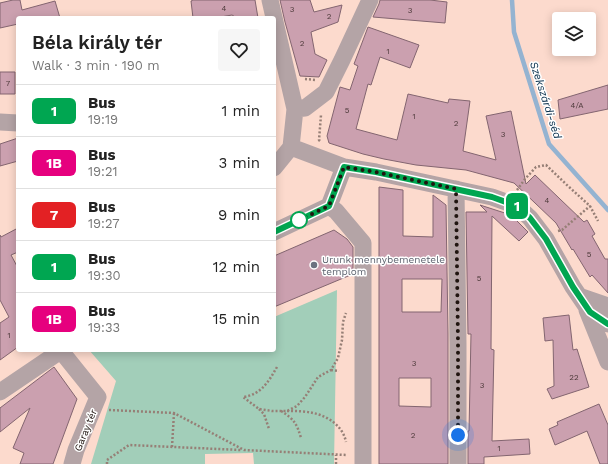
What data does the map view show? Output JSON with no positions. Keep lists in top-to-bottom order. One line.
{"streets":{"street":["Garay tér"]},"water":["Szekszárdi-séd"],"places":["Urunk mennybemenetele templom"],"lines":["bus line 1"],"house_numbers":["4","3","3","2","2","1","7","4/A","5","1","2","3","4","5","5","1","3","22","3","2","1"],"page":{"on_map":"1","heading":["Béla király tér","Walk · 3 min · 190 m"],"list":[{"mark":"1","name":"Bus","note":"19:19","value":"1 min"},{"mark":"1B","name":"Bus","note":"19:21","value":"3 min"},{"mark":"7","name":"Bus","note":"19:27","value":"9 min"},{"mark":"1","name":"Bus","note":"19:30","value":"12 min"},{"mark":"1B","name":"Bus","note":"19:33","value":"15 min"}]}}
